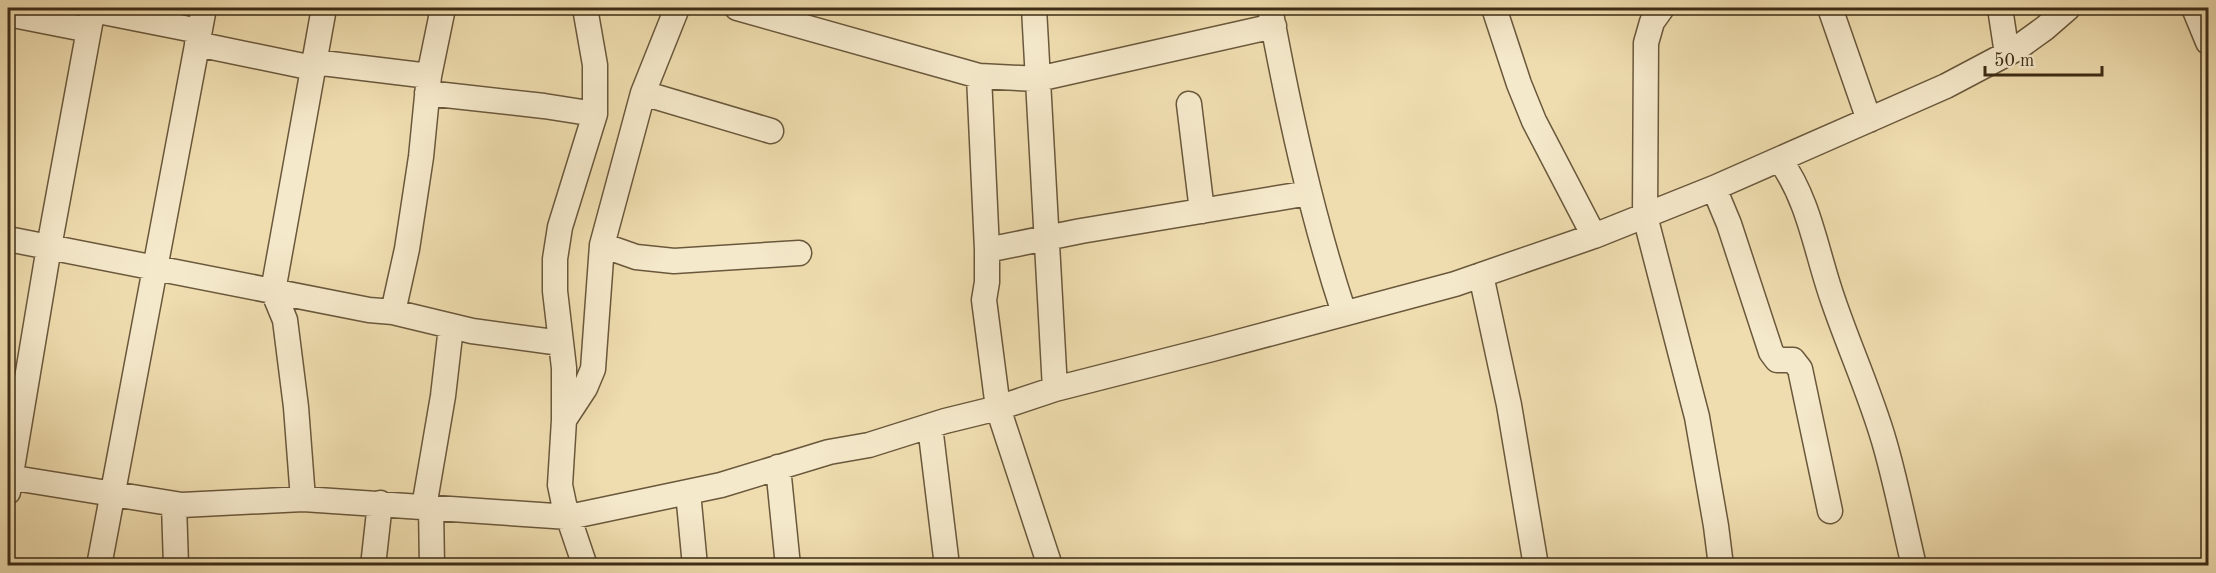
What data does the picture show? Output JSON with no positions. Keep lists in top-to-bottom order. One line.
{"scale_bar":"50 m"}
